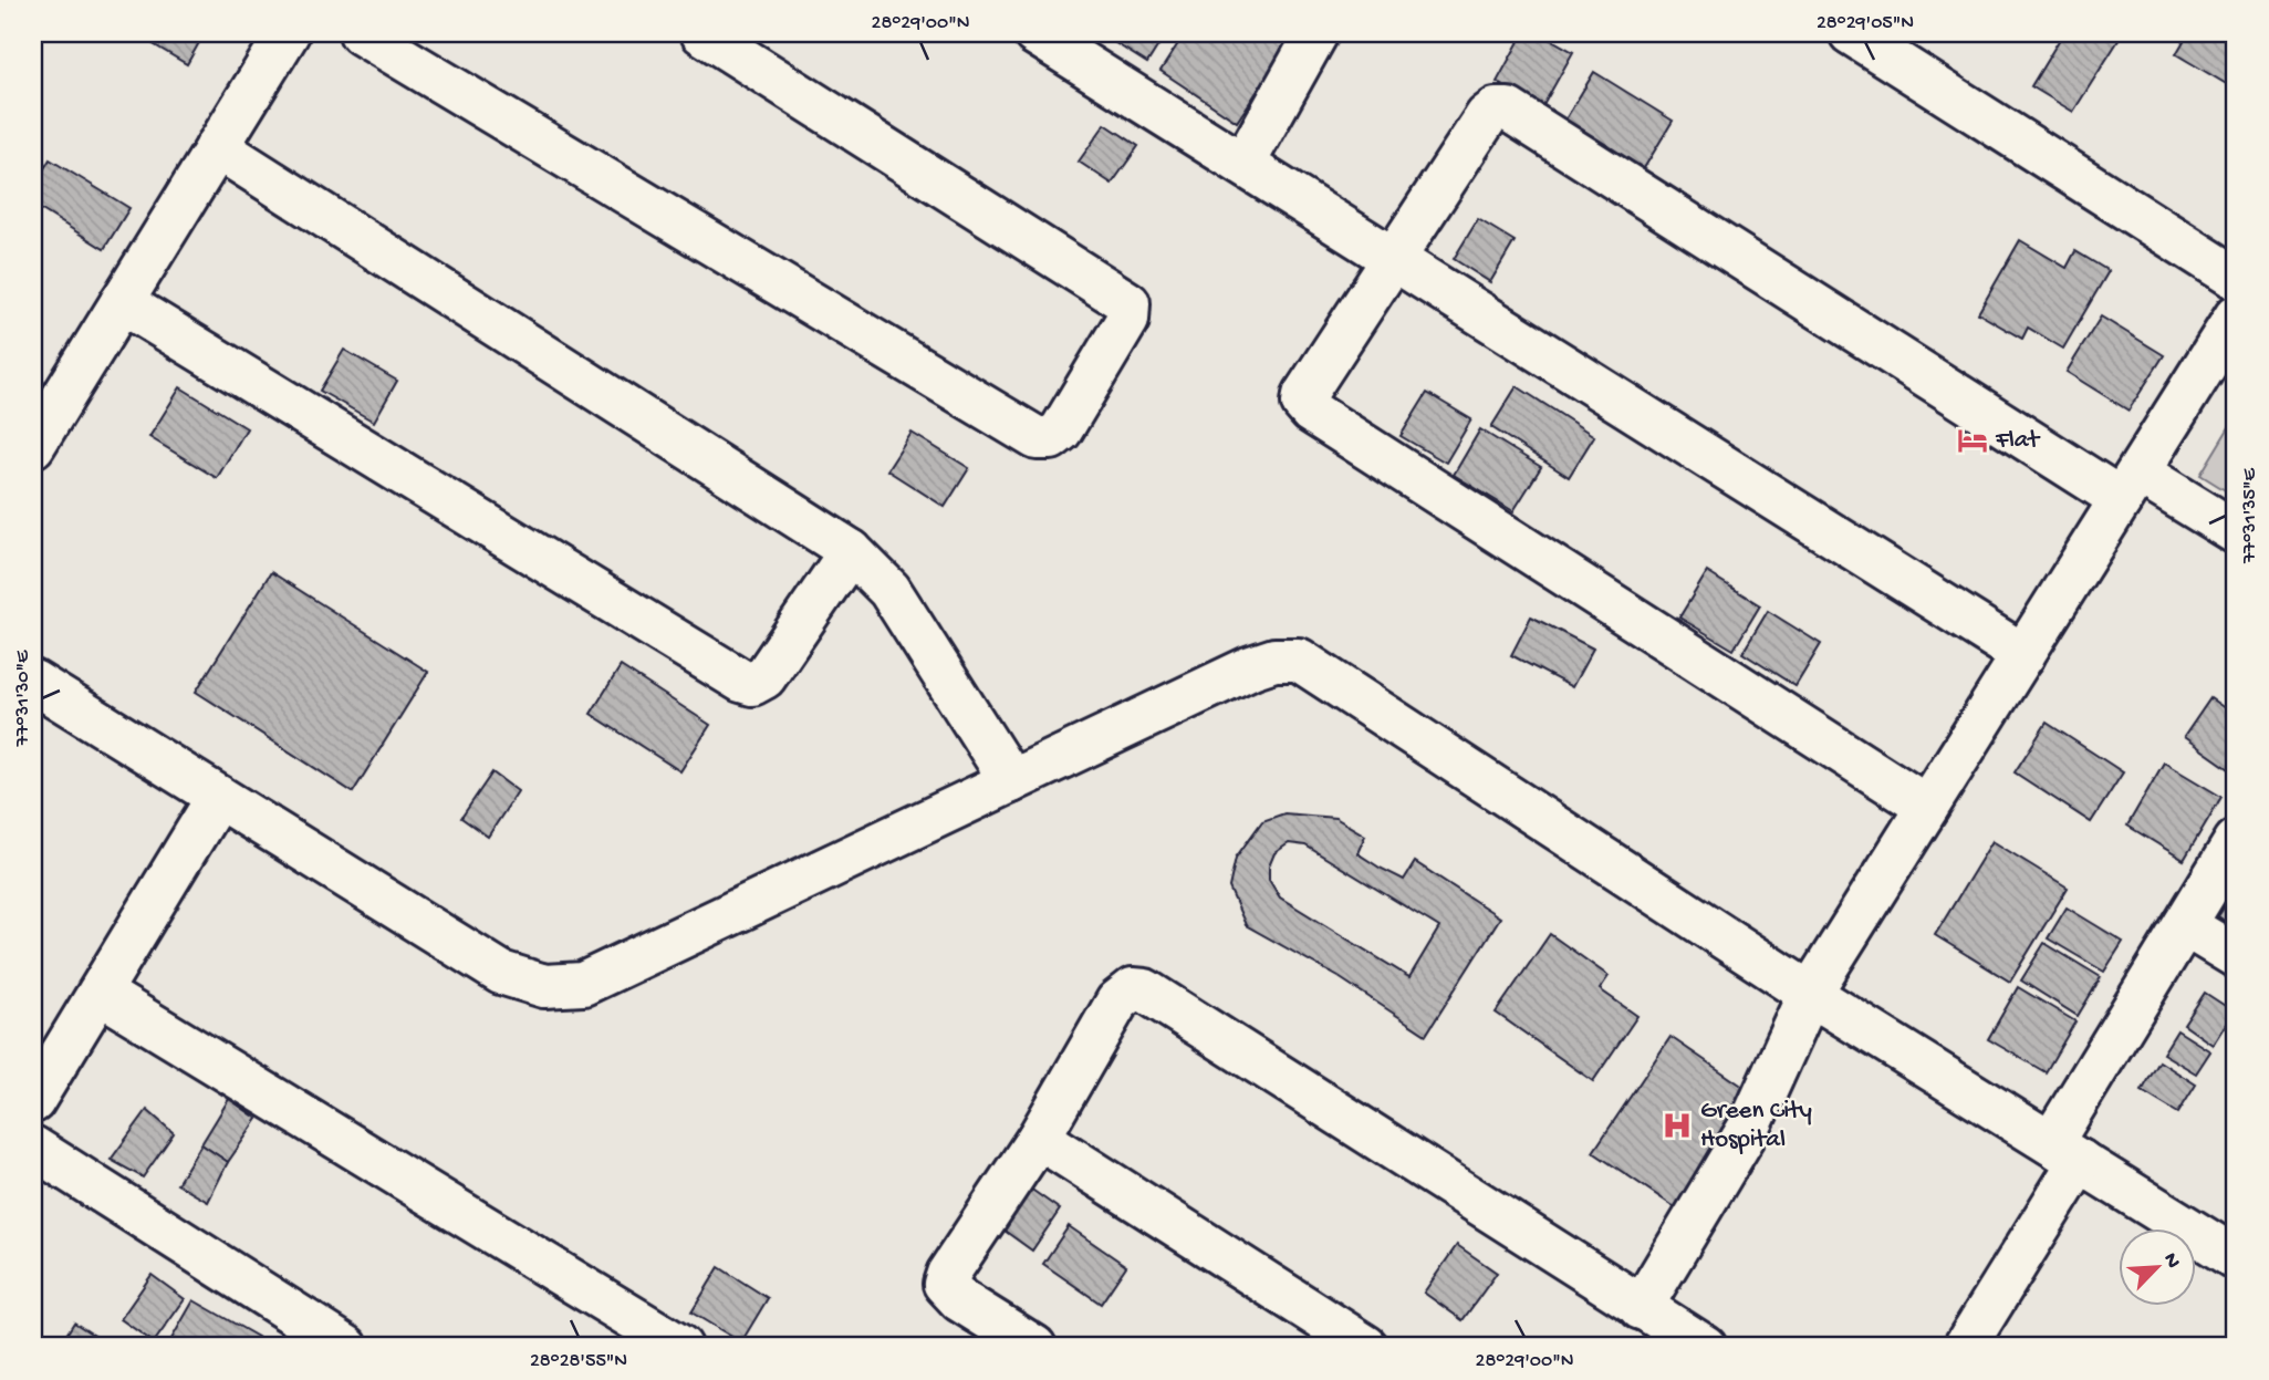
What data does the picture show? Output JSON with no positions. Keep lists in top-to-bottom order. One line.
{"places":{"hotel":["Flat"],"hospital":["Green City Hospital"]},"north":"top right","coordinates":["28°29'00\"N","28°29'05\"N","77°31'35\"E","77°31'30\"E","28°28'55\"N"]}
